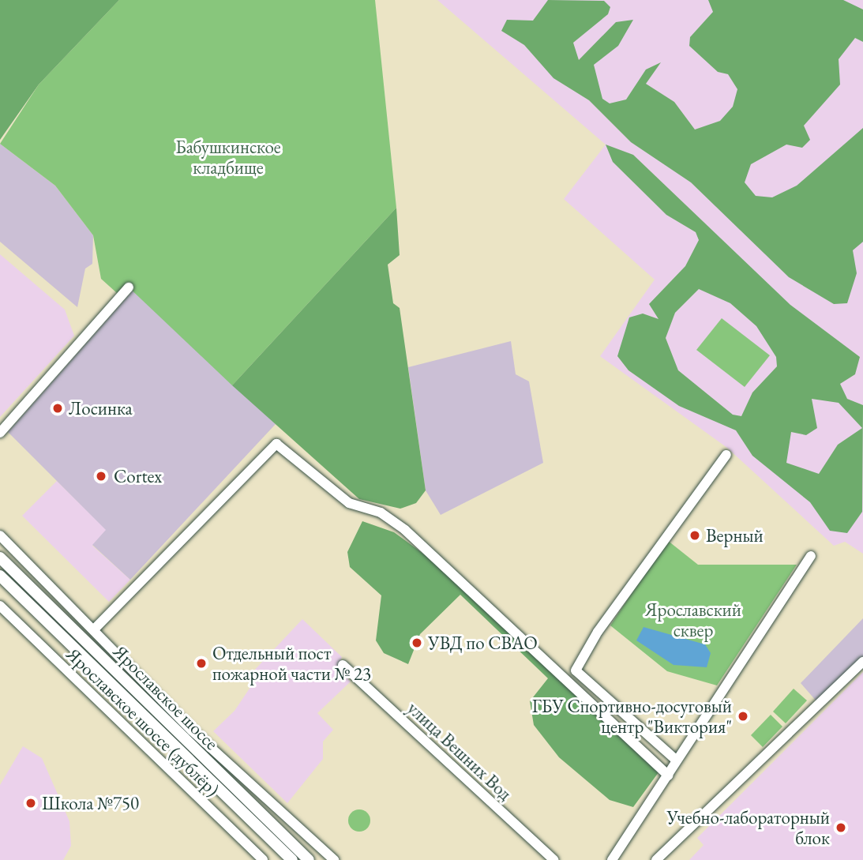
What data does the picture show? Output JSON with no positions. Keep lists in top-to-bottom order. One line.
{"streets":{"main road":["Ярославское шоссе"],"street":["Ярославское шоссе (дублёр)","улица Вешних Вод"]},"parks":["Бабушкинское кладбище","Ярославский сквер"],"places":["Лосинка","Cortex","Верный","УВД по СВАО","Отдельный пост пожарной части № 23","ГБУ Спортивно-досуговый центр \"Виктория\"","Школа №750","Учебно-лабораторный блок"]}
